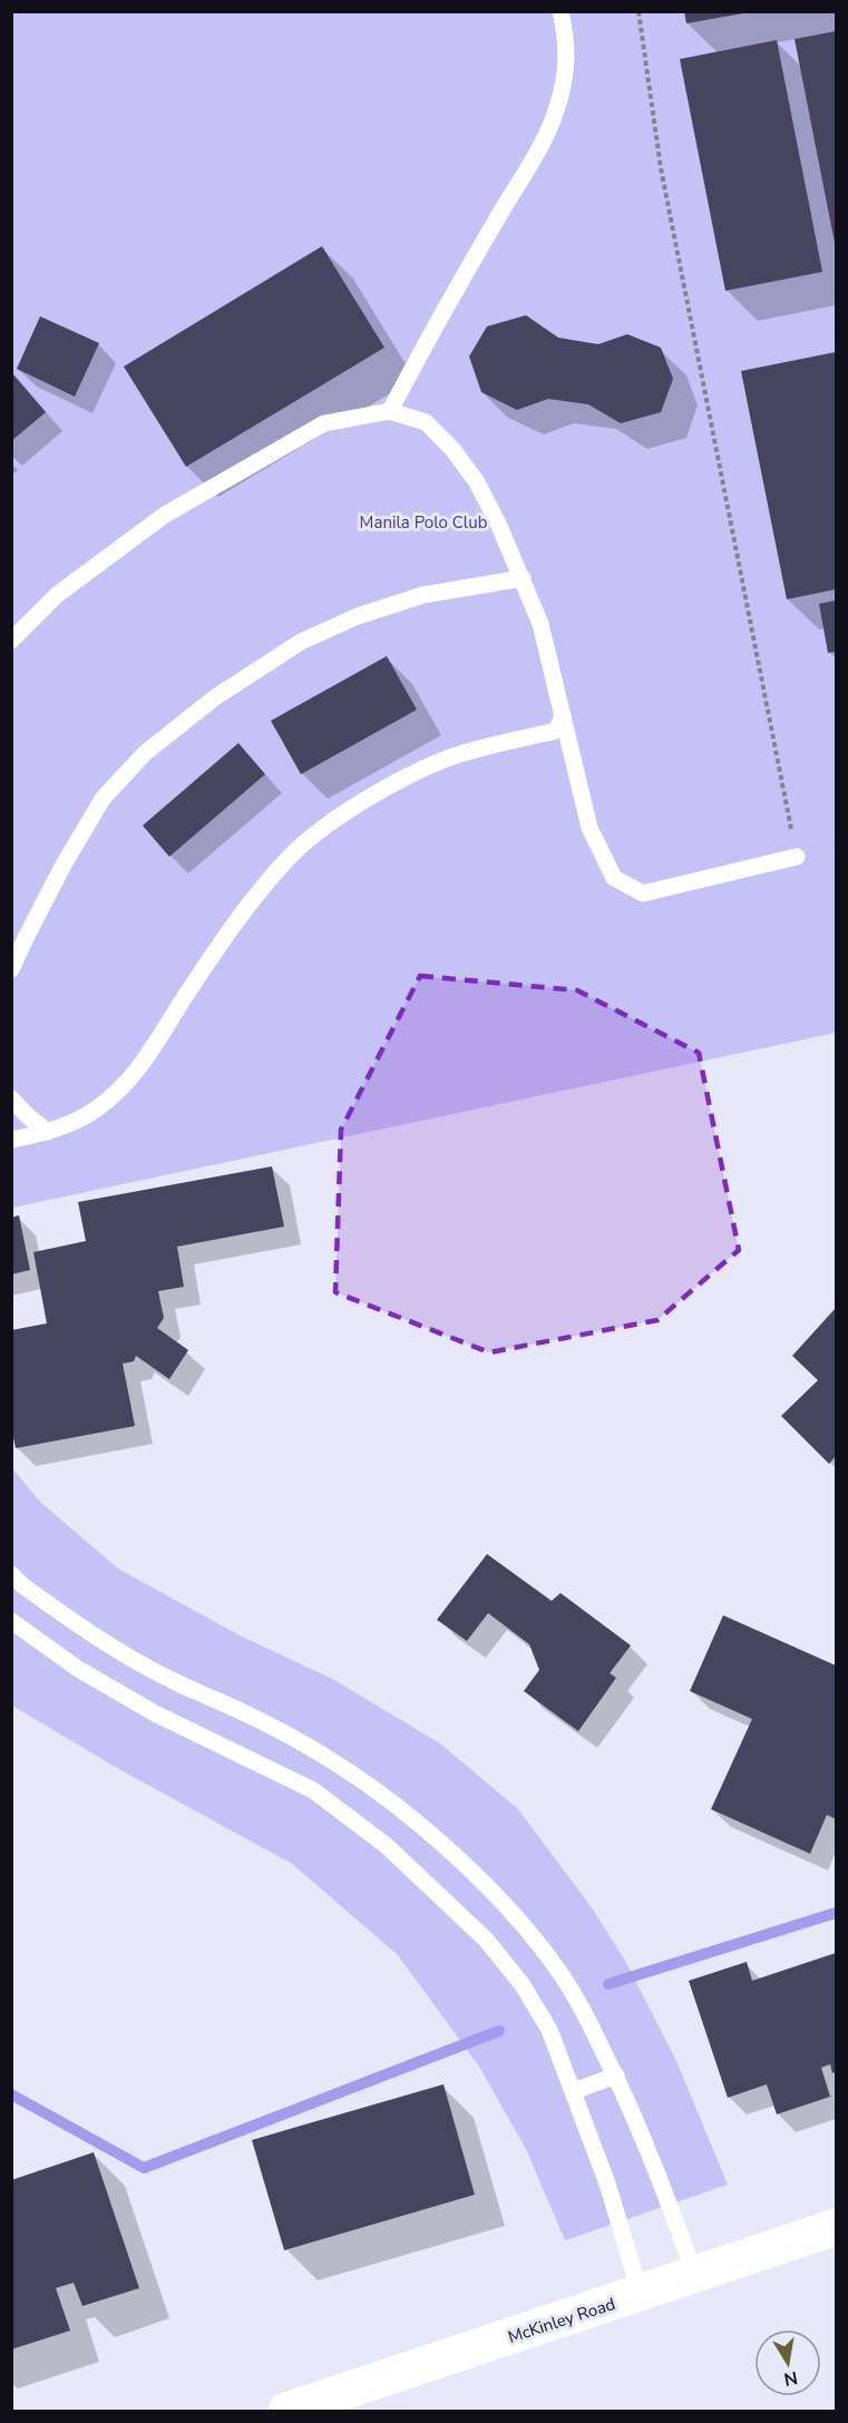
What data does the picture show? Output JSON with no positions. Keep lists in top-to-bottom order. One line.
{"streets":{"main road":["McKinley Road"]},"parks":["Manila Polo Club"],"north":"bottom"}
